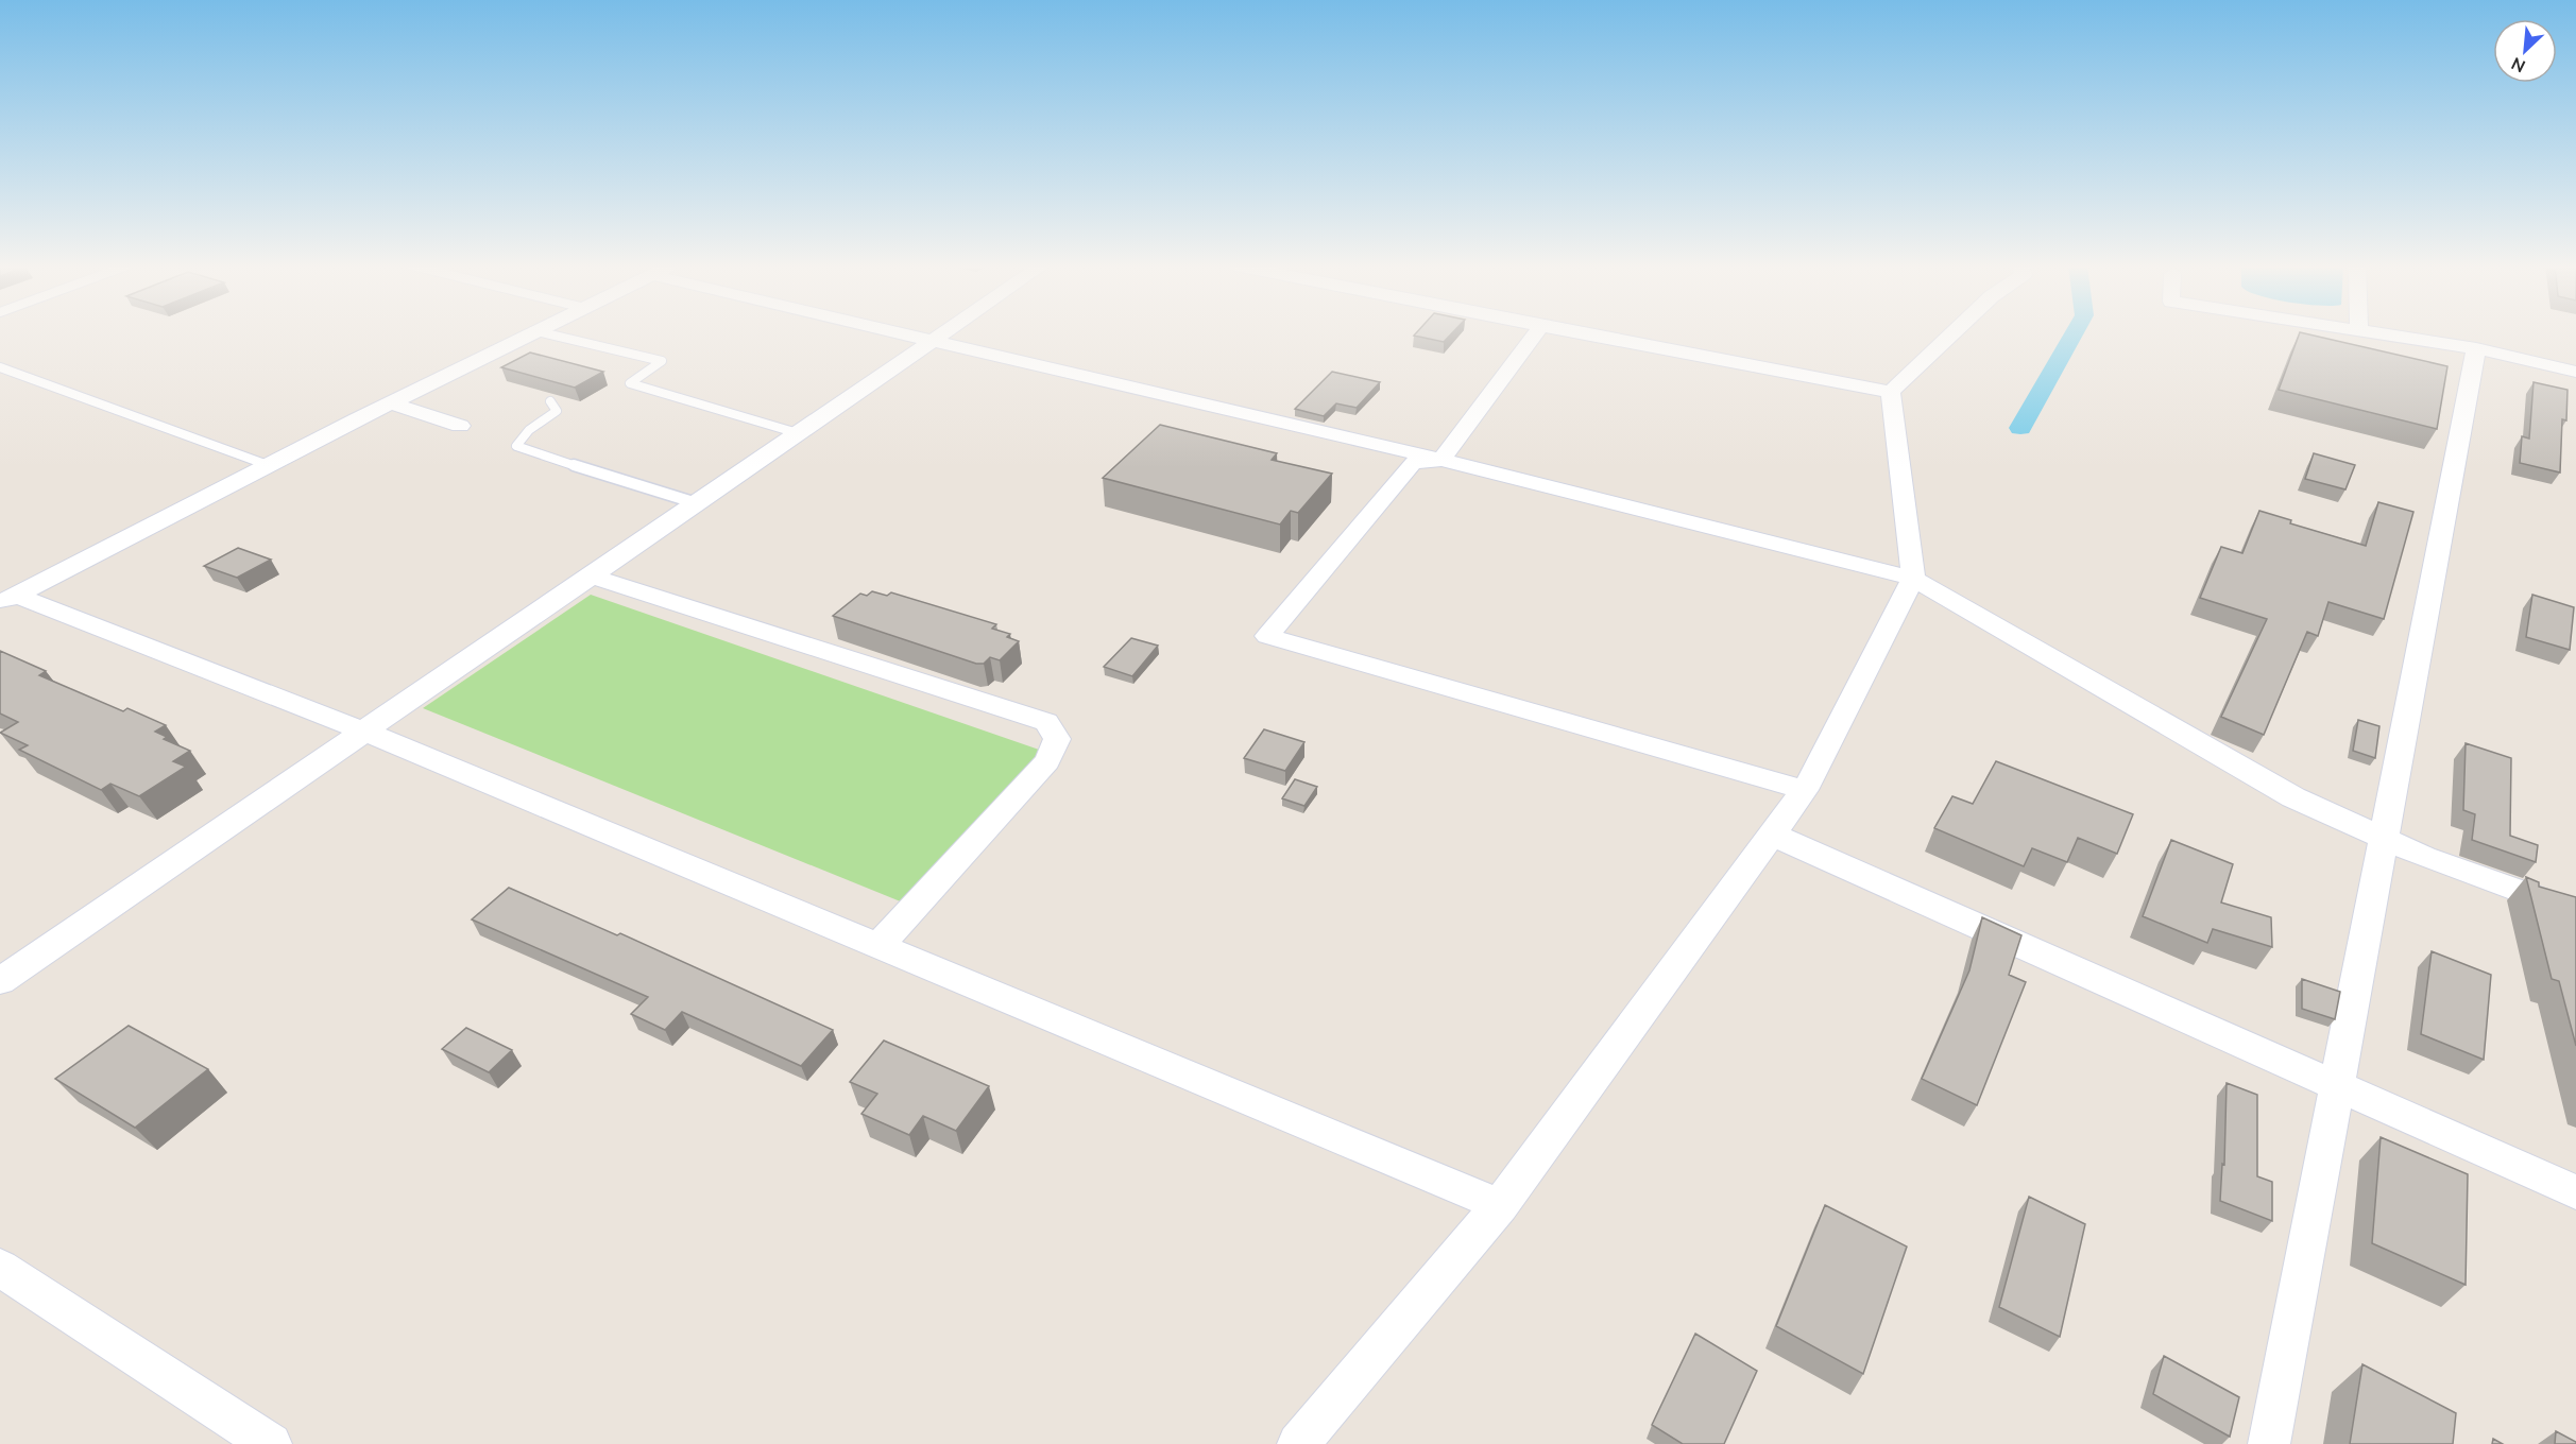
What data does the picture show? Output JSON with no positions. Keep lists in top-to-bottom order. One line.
{"north":"bottom left"}
